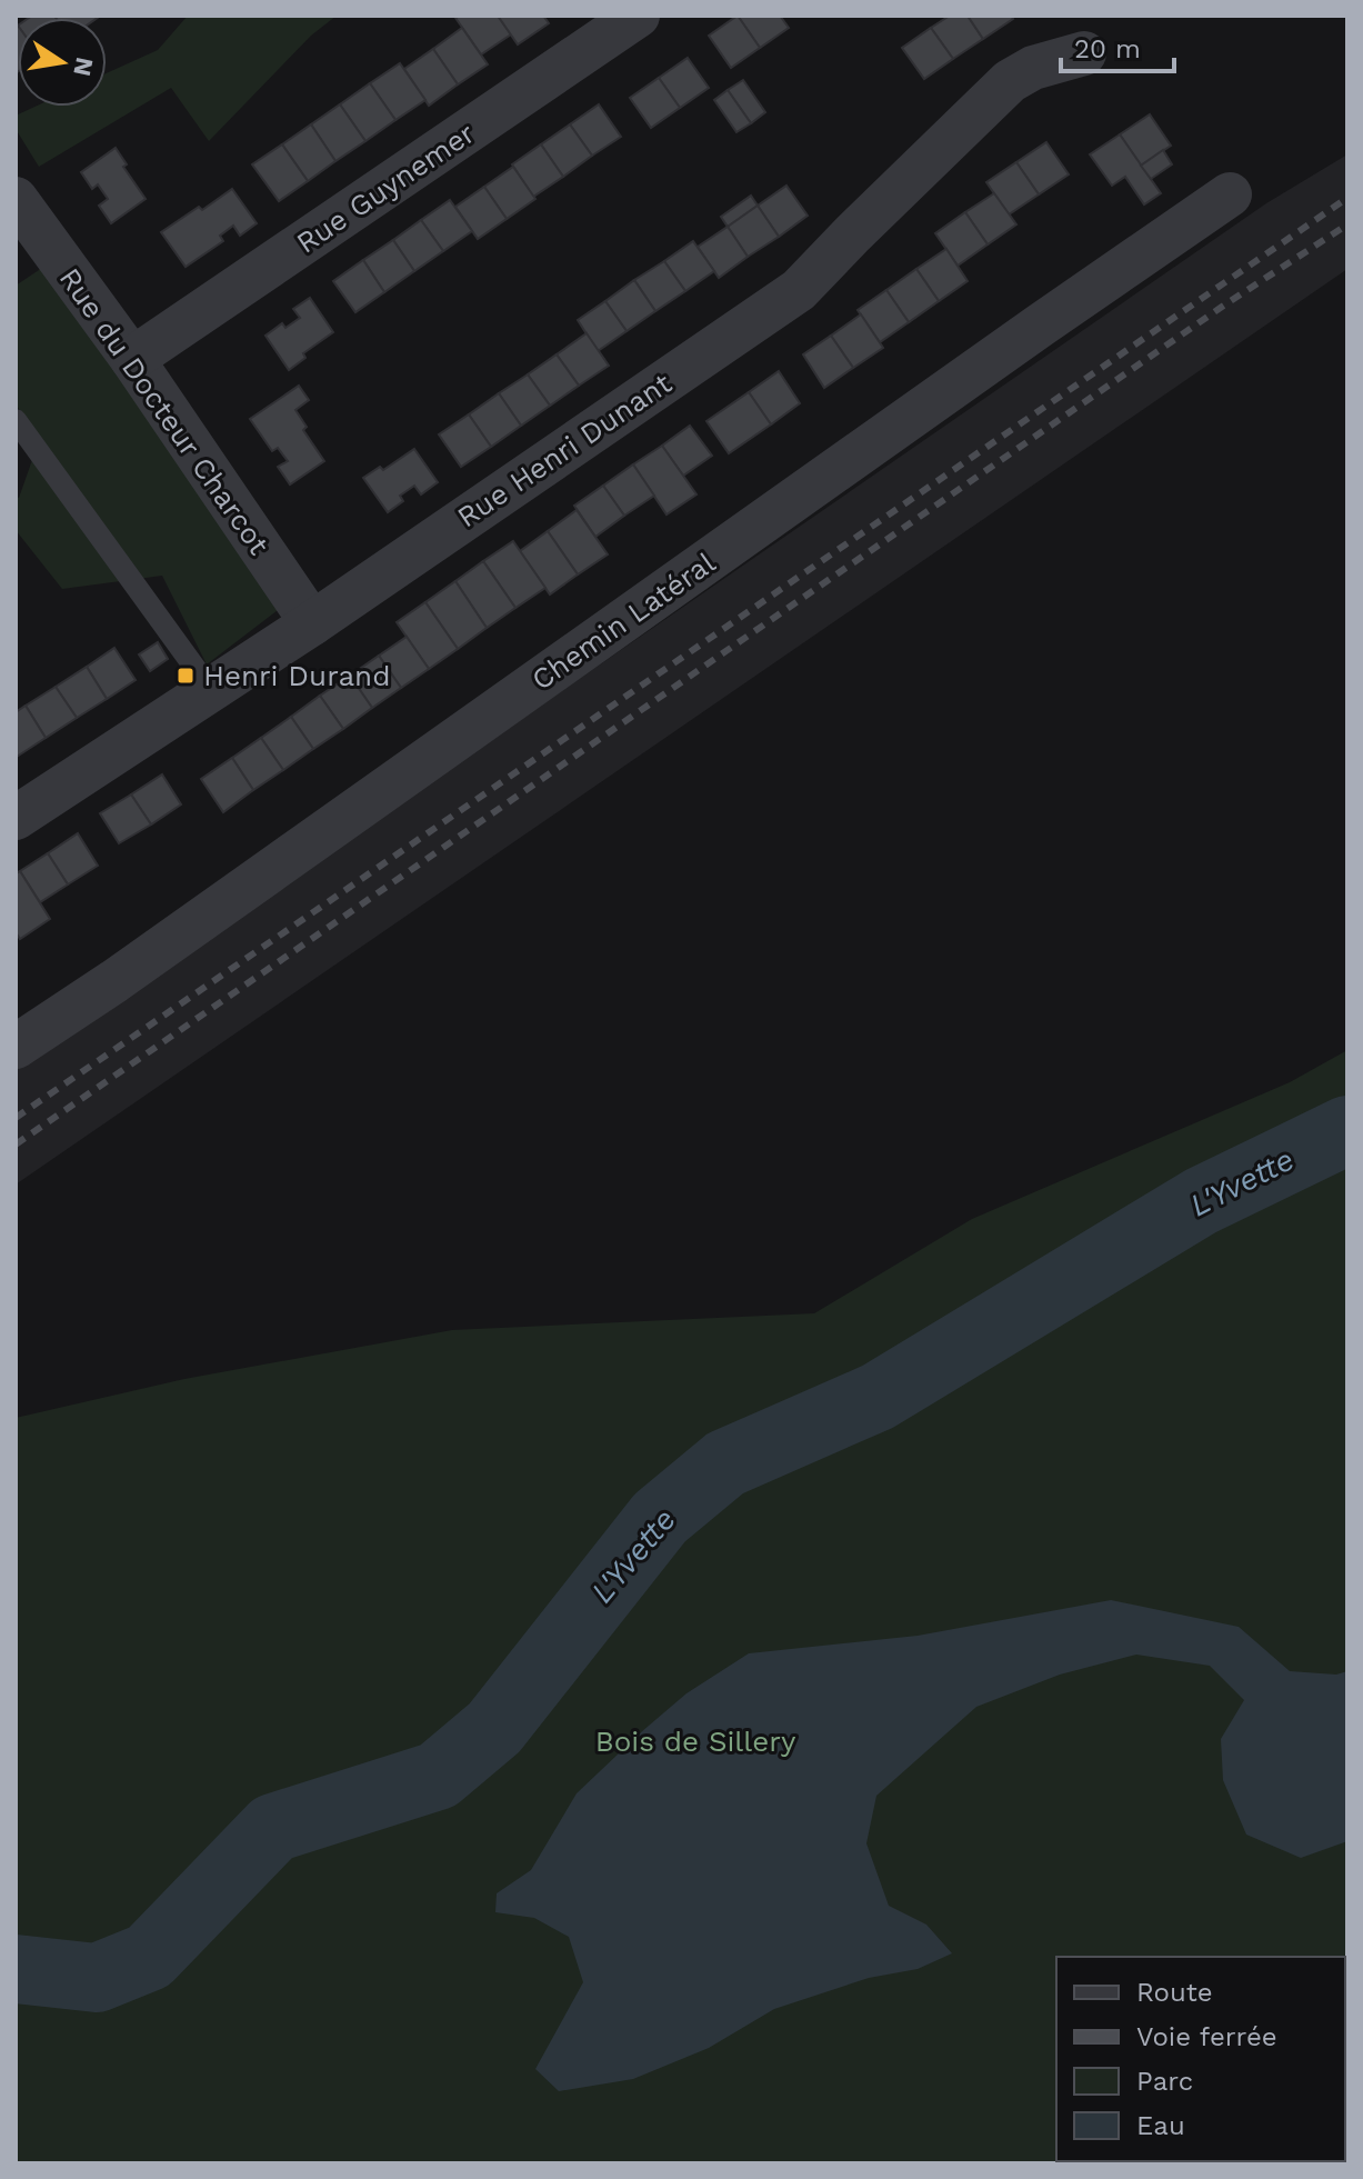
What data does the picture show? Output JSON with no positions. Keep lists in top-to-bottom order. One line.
{"streets":{"street":["Rue Guynemer","Rue du Docteur Charcot","Rue Henri Dunant","Chemin Latéral"]},"crossings":[["Rue Guynemer","Rue du Docteur Charcot"],["Rue du Docteur Charcot","Rue Henri Dunant"]],"water":["L'Yvette"],"parks":["Bois de Sillery"],"places":{"transit":["Henri Durand"]},"legend":["Route","Voie ferrée","Parc","Eau"],"scale_bar":"20 m","north":"right"}
